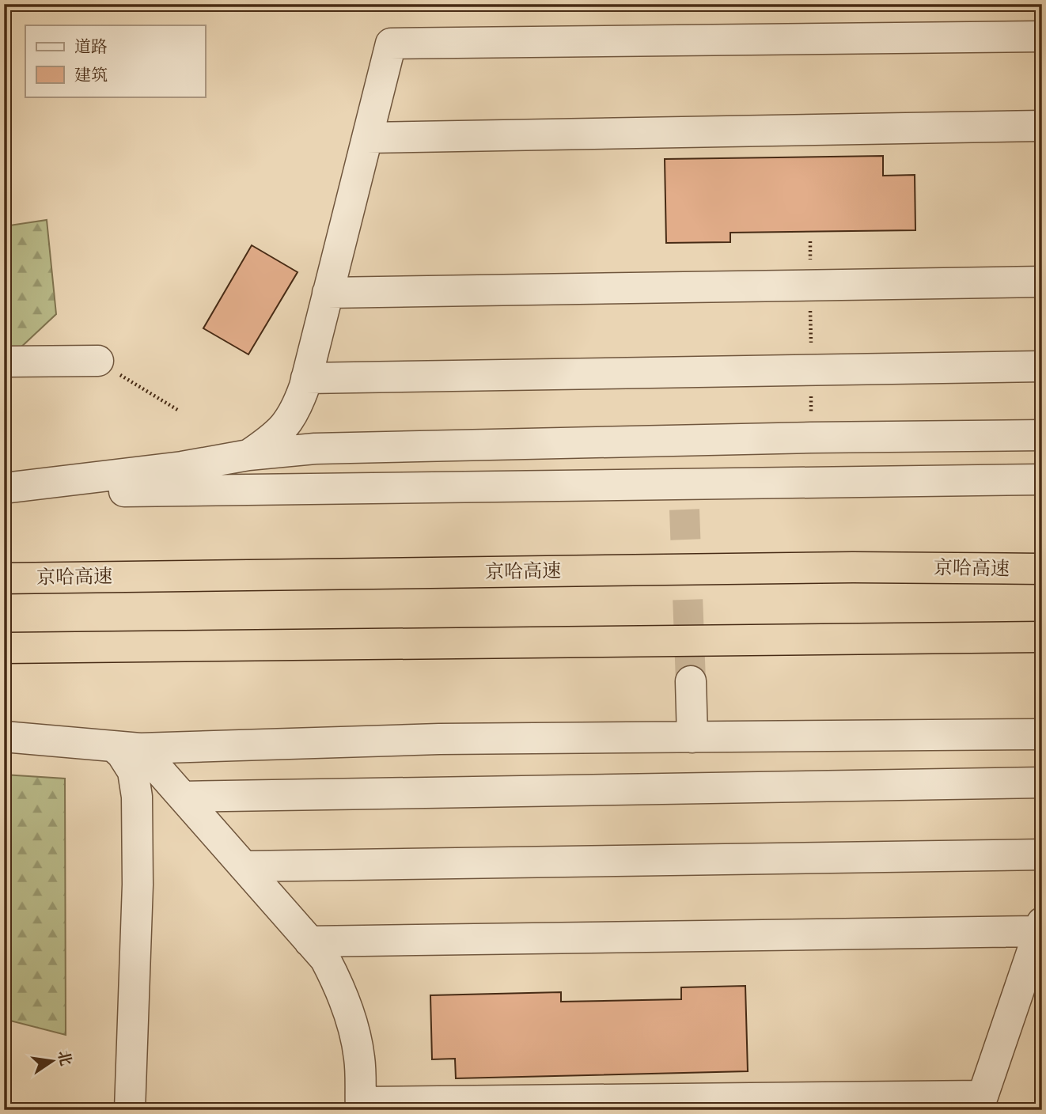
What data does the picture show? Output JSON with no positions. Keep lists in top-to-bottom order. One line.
{"streets":{"highway":["京哈高速"]},"legend":["道路","建筑"],"north":"right"}
